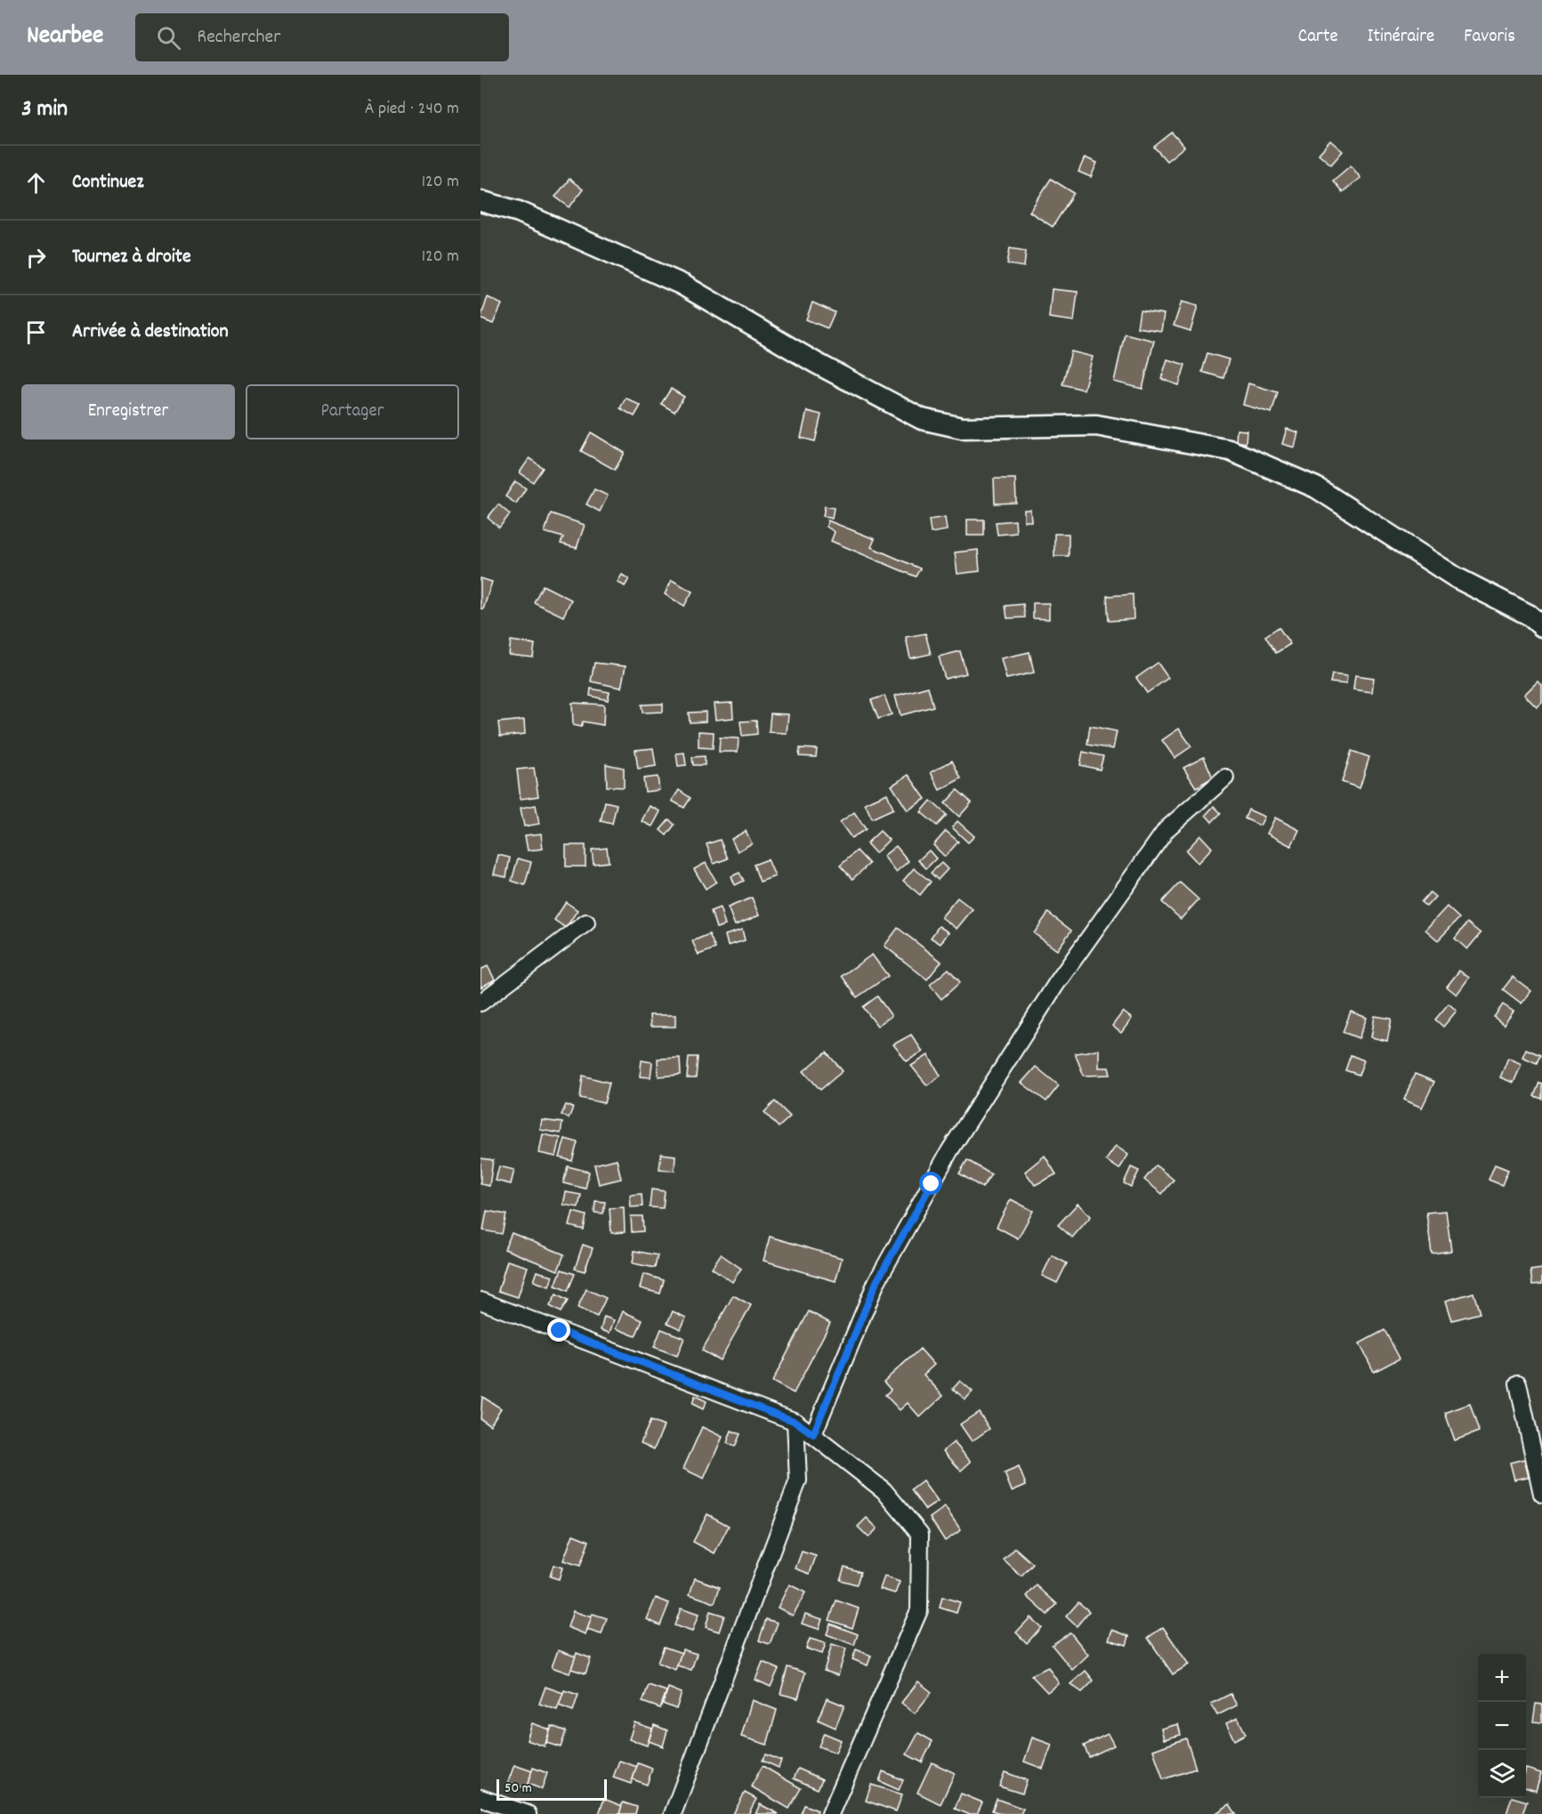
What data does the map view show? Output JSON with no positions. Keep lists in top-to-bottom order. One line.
{"scale_bar":"50 m","page":{"header":"Nearbee","search":"Rechercher","nav":["Carte","Itinéraire","Favoris"],"heading":["3 min","À pied · 240 m"],"list":[["Continuez","120 m"],["Tournez à droite","120 m"],"Arrivée à destination"],"buttons":["Enregistrer","Partager"],"map_buttons":["+","−"],"scale":"50 m"}}
